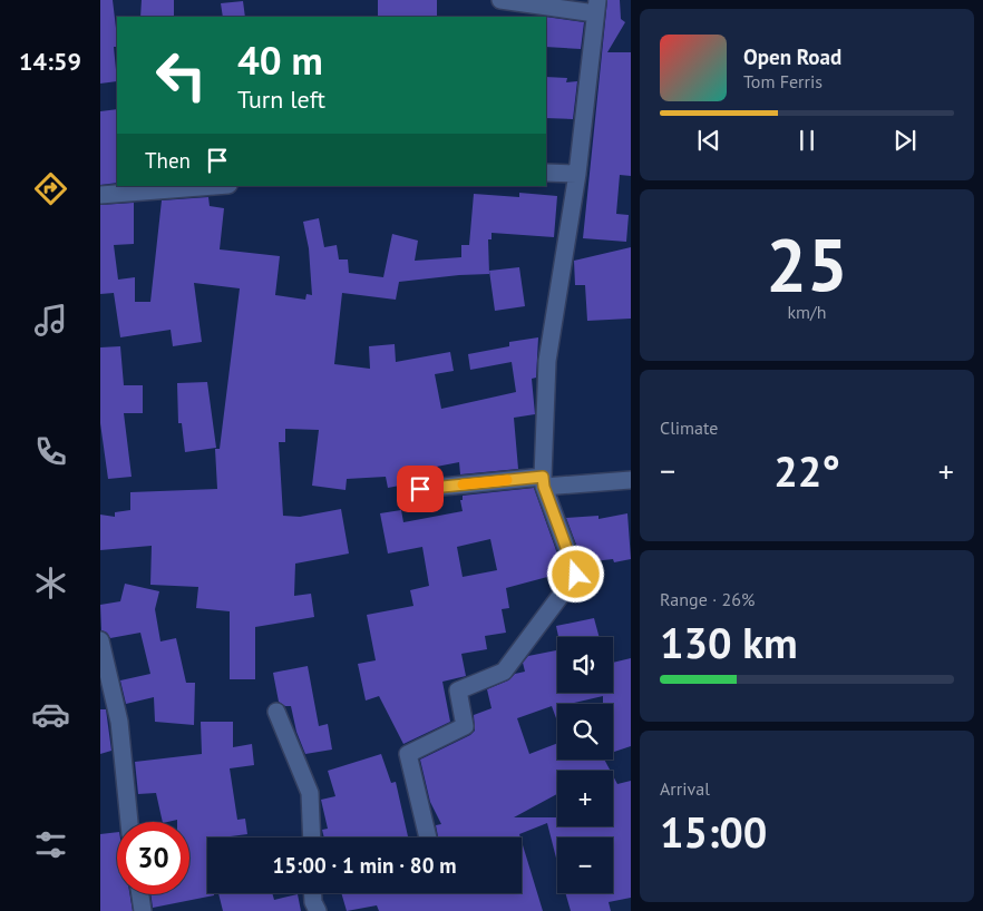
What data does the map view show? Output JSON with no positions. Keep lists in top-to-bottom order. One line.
{"page":{"tabs":"14:59","turn":["40 m","Turn left"],"song":["Open Road","Tom Ferris"],"then":"Then","tile":[["25","km/h"],"Climate",["Range · 26%","130 km"],["Arrival","15:00"]],"heat":["−","22°","+"],"map_buttons":["+","−"],"limit":"30","trip":"15:00 · 1 min · 80 m"}}
